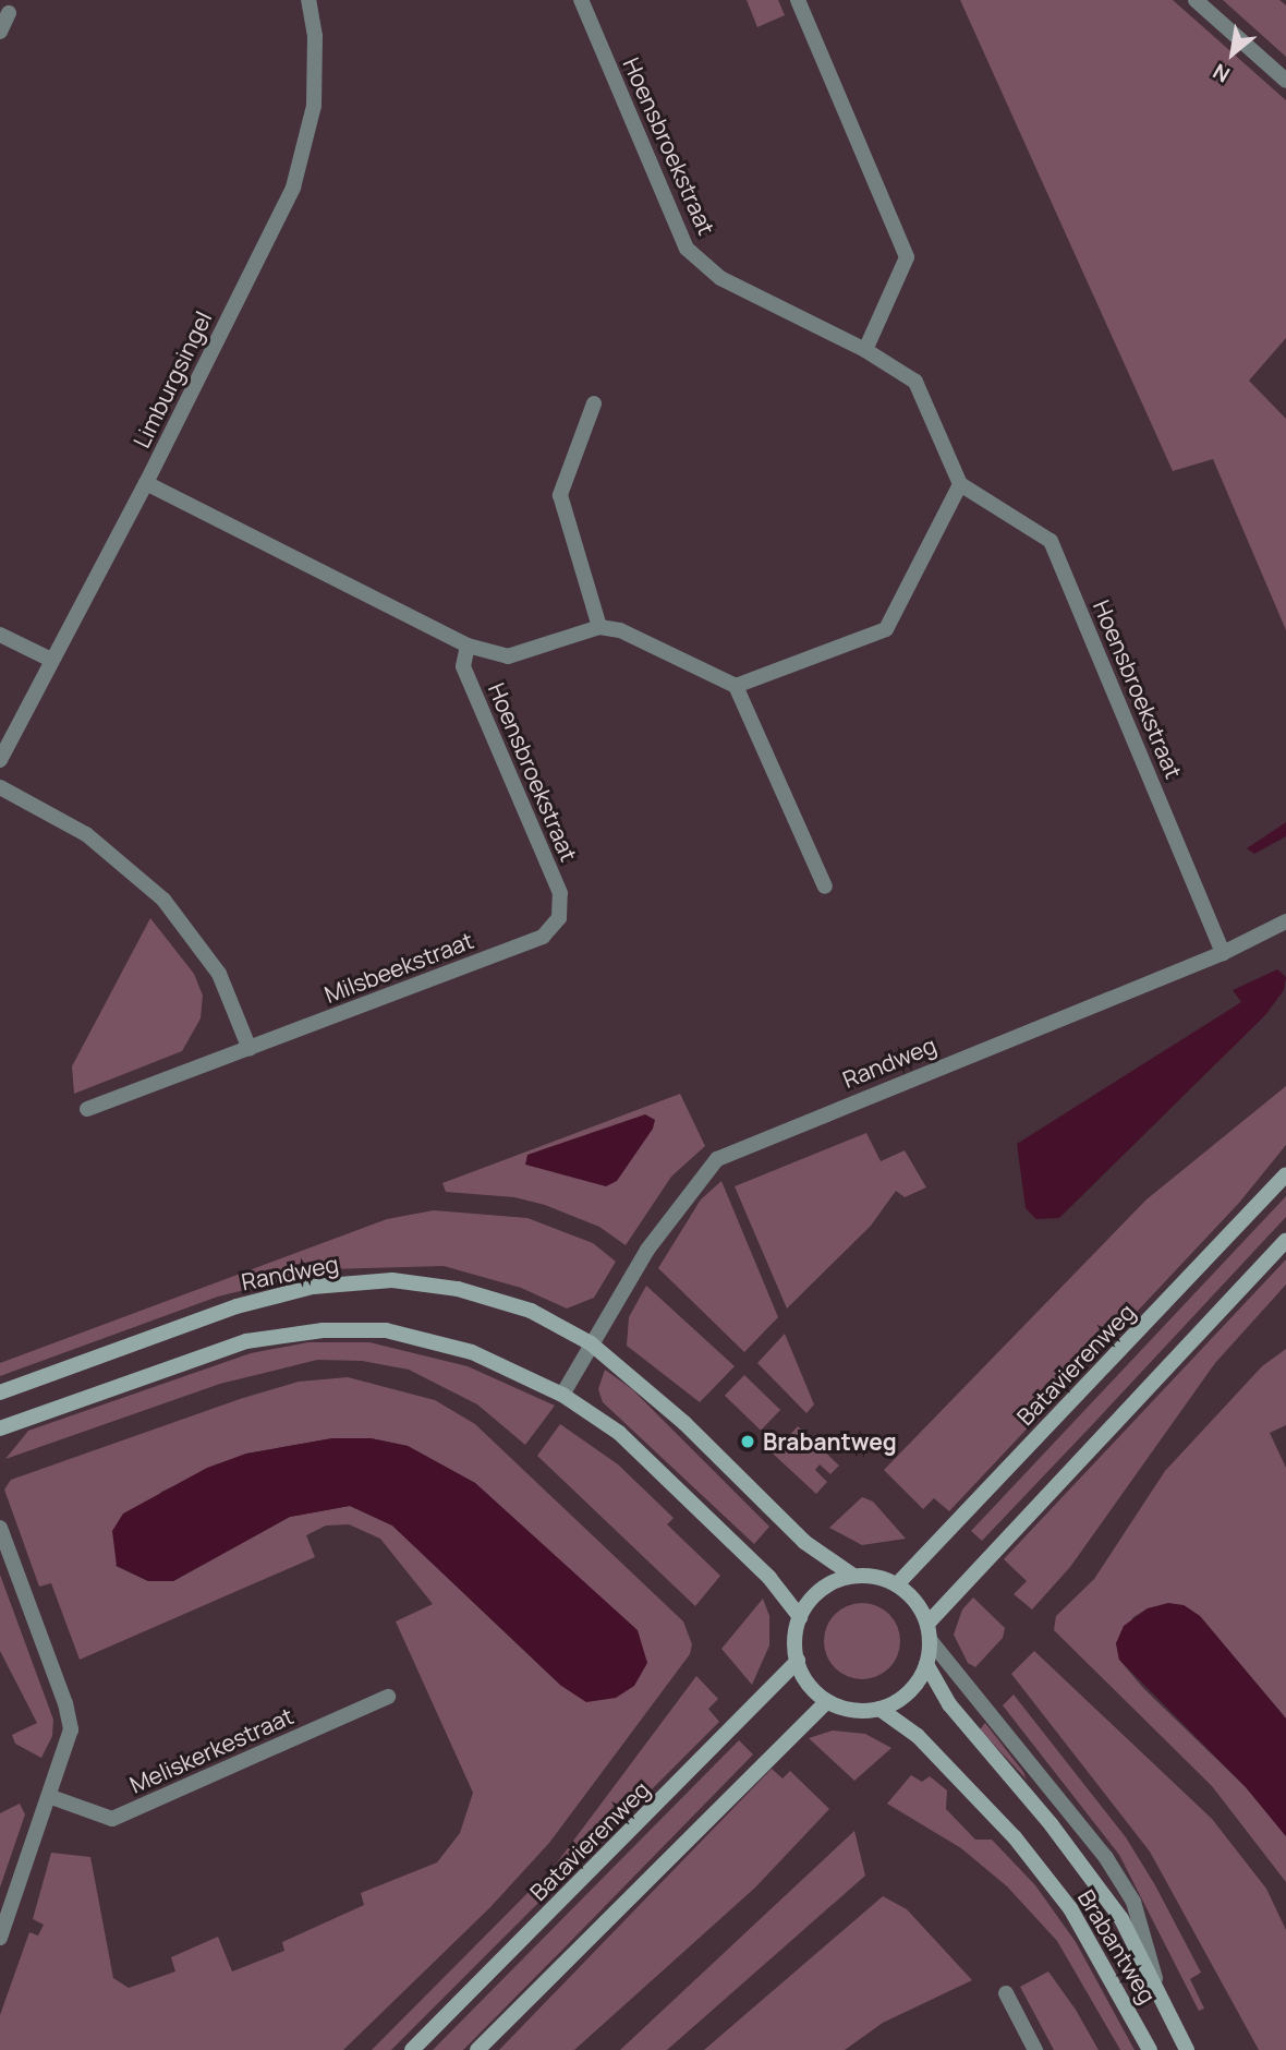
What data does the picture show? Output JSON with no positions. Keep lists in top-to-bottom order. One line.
{"streets":{"street":["Hoensbroekstraat","Limburgsingel","Milsbeekstraat","Randweg","Batavierenweg","Meliskerkestraat","Brabantweg"]},"crossings":[["Hoensbroekstraat","Limburgsingel"],["Hoensbroekstraat","Milsbeekstraat"],["Hoensbroekstraat","Randweg"],["Randweg","Batavierenweg"],["Randweg","Brabantweg"],["Batavierenweg","Brabantweg"]],"places":["Brabantweg"],"north":"bottom left"}
